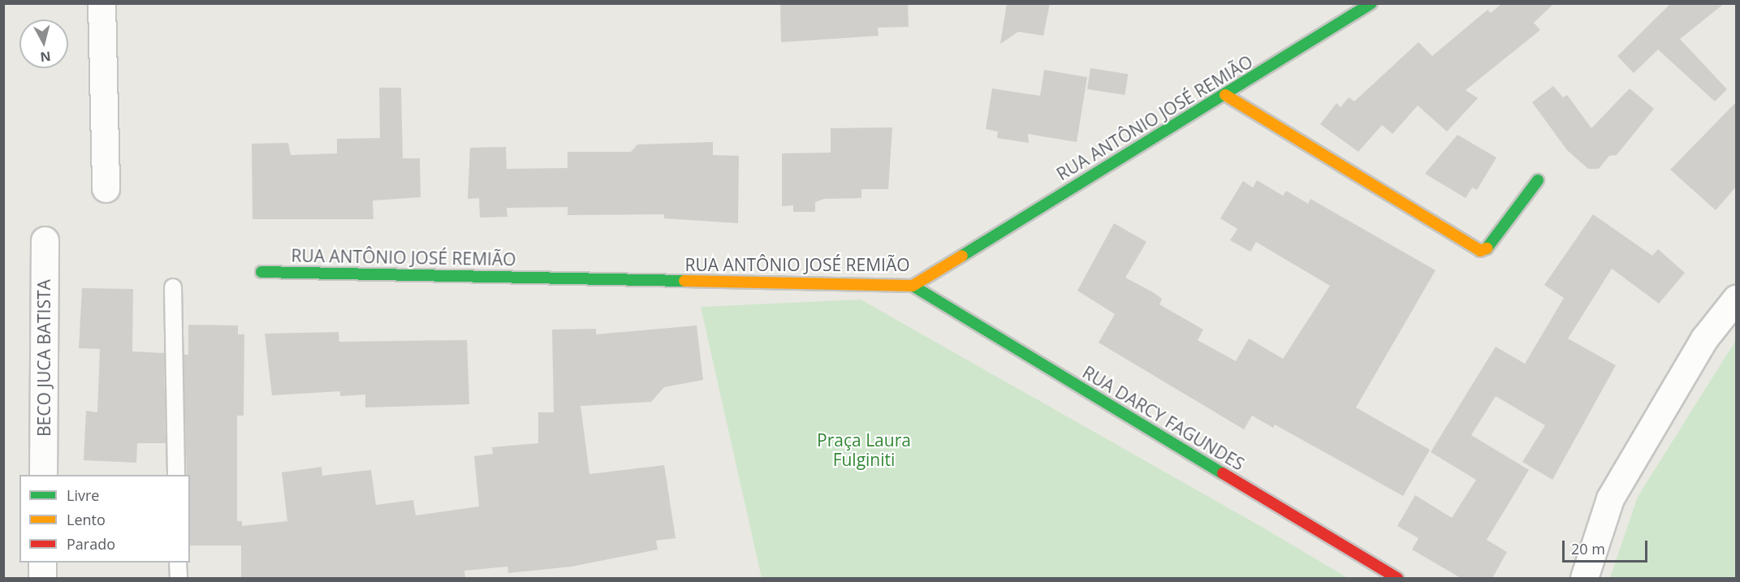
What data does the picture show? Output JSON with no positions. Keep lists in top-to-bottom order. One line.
{"streets":{"street":["RUA ANTÔNIO JOSÉ REMIÃO","BECO JUCA BATISTA","RUA DARCY FAGUNDES"]},"crossings":[["RUA ANTÔNIO JOSÉ REMIÃO","RUA DARCY FAGUNDES"]],"parks":["Praça Laura Fulginiti"],"legend":["Livre","Lento","Parado"],"scale_bar":"20 m","north":"bottom"}
